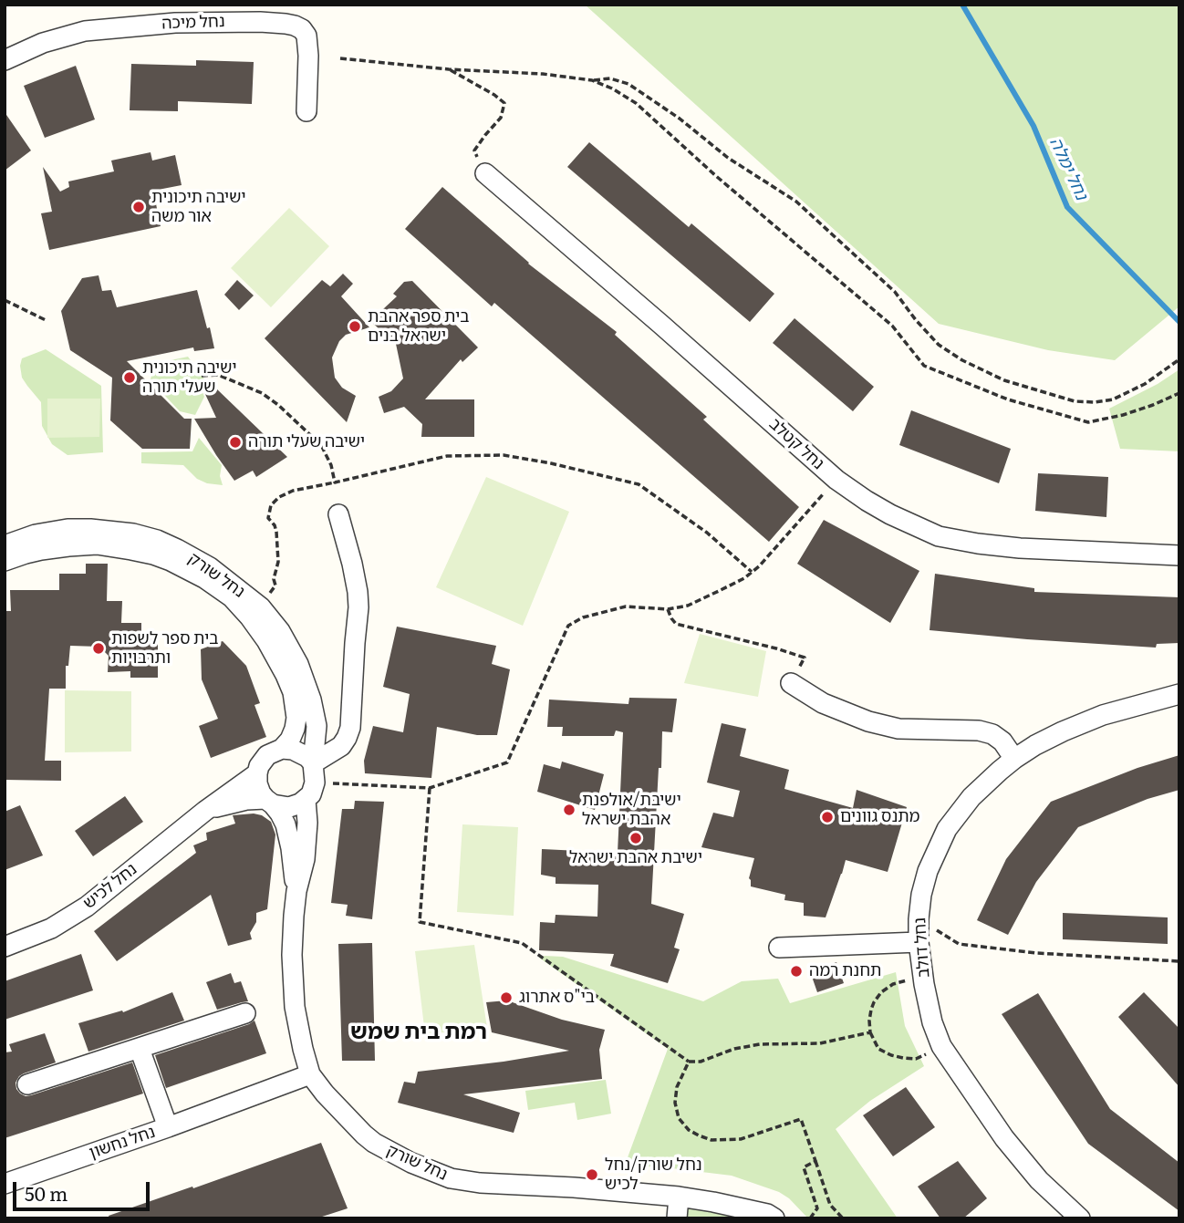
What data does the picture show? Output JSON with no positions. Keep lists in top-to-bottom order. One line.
{"streets":{"street":["נחל מיכה","נחל קטלב","נחל שורק","נחל לכיש","נחל דולב","נחל נחשון"]},"crossings":[["נחל שורק","נחל לכיש"],["נחל שורק","נחל נחשון"]],"districts":["רמת בית שמש"],"water":["נחל ימלה"],"places":["ישיבה תיכונית אור משה","בית ספר אהבת ישראל בנים","ישיבה תיכונית שעלי תורה","ישיבה שעלי תורה","בית ספר לשפות ותרבויות","ישיבת/אולפנת אהבת ישראל","מתנס גוונים","ישיבת אהבת ישראל","תחנת רמה","בי\"ס אתרוג","נחל שורק/נחל לכיש"],"scale_bar":"50 m"}
